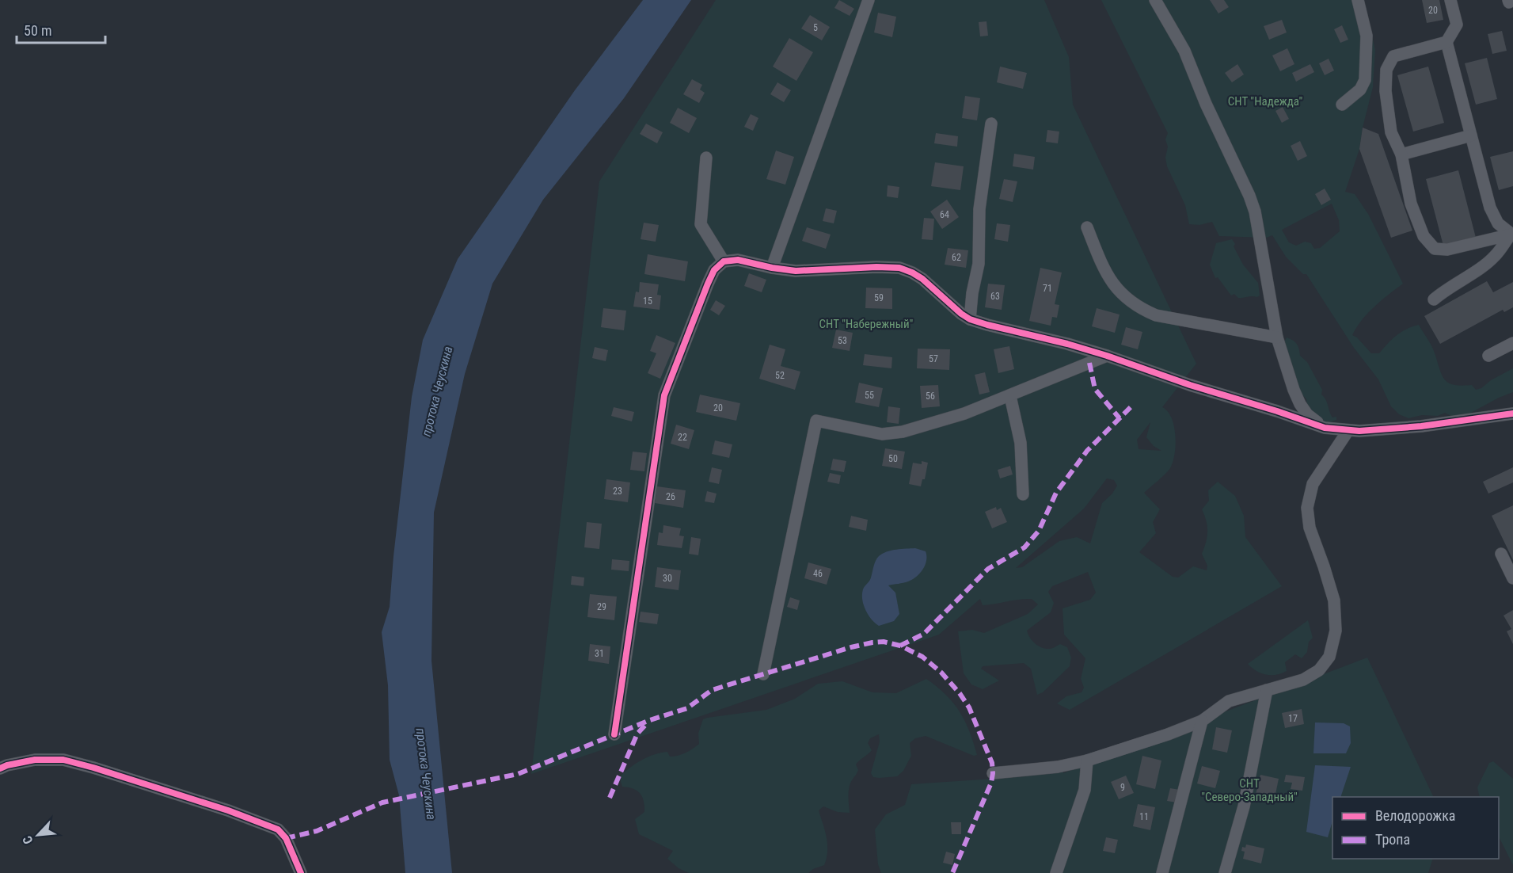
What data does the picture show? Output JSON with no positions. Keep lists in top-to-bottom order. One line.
{"water":["протока Чеускина"],"parks":["СНТ \"Надежда\"","СНТ \"Набережный\"","СНТ \"Северо-Западный\""],"house_numbers":["20","5","64","62","71","63","59","15","53","57","52","55","56","20","22","50","23","26","46","30","29","31","17","9","11"],"legend":["Велодорожка","Тропа"],"scale_bar":"50 m","north":"bottom left"}
